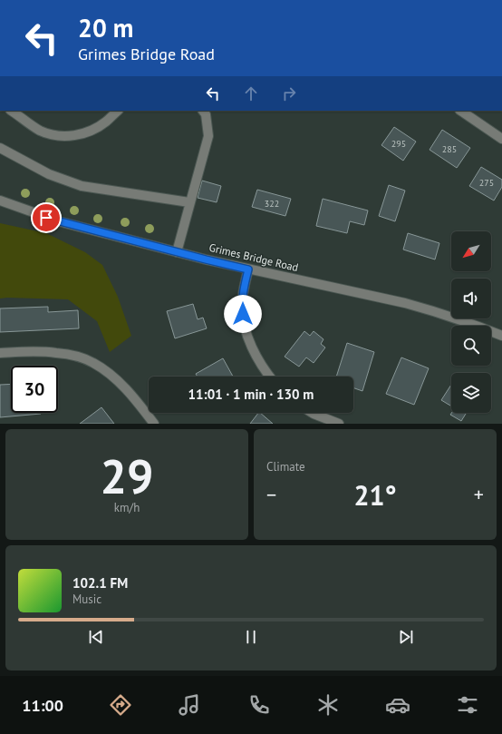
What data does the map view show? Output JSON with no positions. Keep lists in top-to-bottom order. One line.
{"streets":{"street":["Grimes Bridge Road"]},"house_numbers":["295","285","275","322"],"north":"bottom left","page":{"turn":["20 m","Grimes Bridge Road"],"limit":"30","trip":"11:01 · 1 min · 130 m","tile":[["29","km/h"],"Climate"],"heat":["−","21°","+"],"song":["102.1 FM","Music"],"tabs":"11:00"}}
